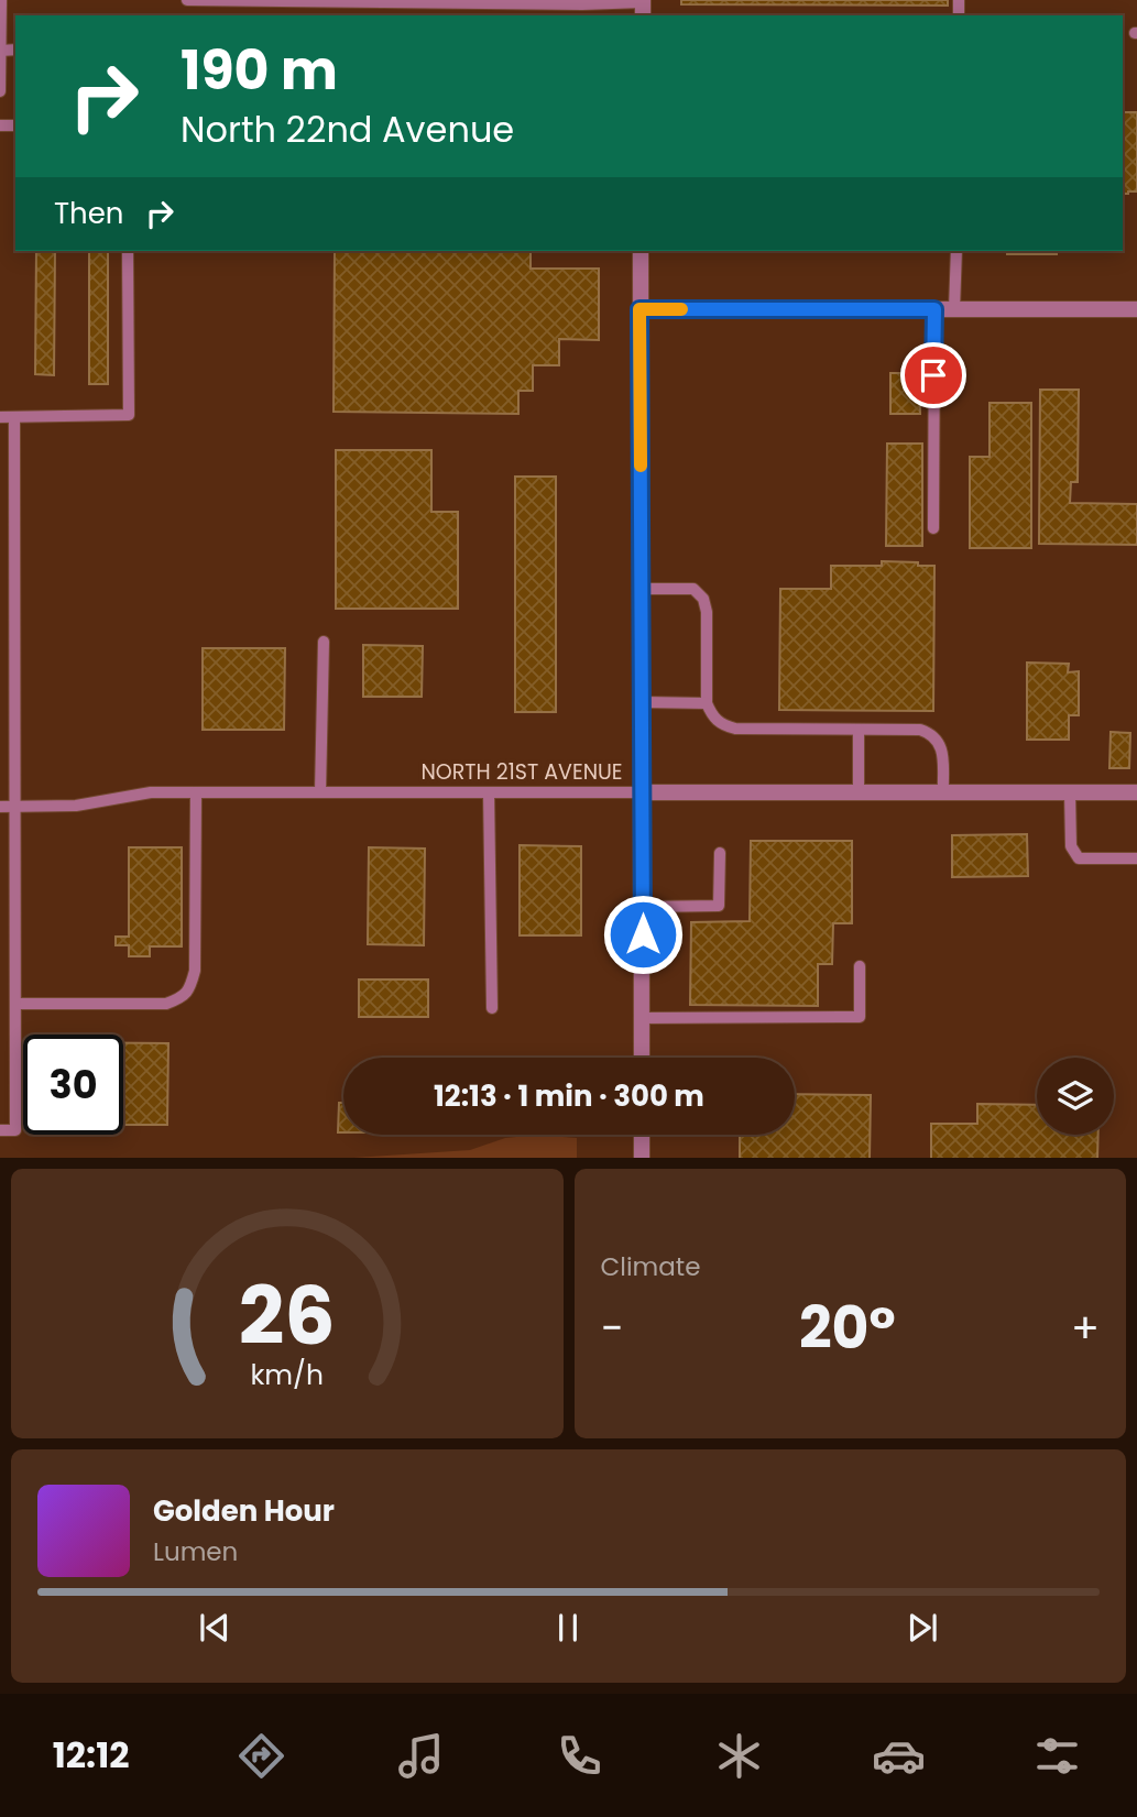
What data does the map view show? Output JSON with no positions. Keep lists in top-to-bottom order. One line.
{"streets":{"street":["NORTH 21ST AVENUE"]},"page":{"turn":["190 m","North 22nd Avenue"],"then":"Then","limit":"30","trip":"12:13 · 1 min · 300 m","tile":"Climate","heat":["−","20°","+"],"song":["Golden Hour","Lumen"],"tabs":"12:12","gauge":["26","km/h"]}}
